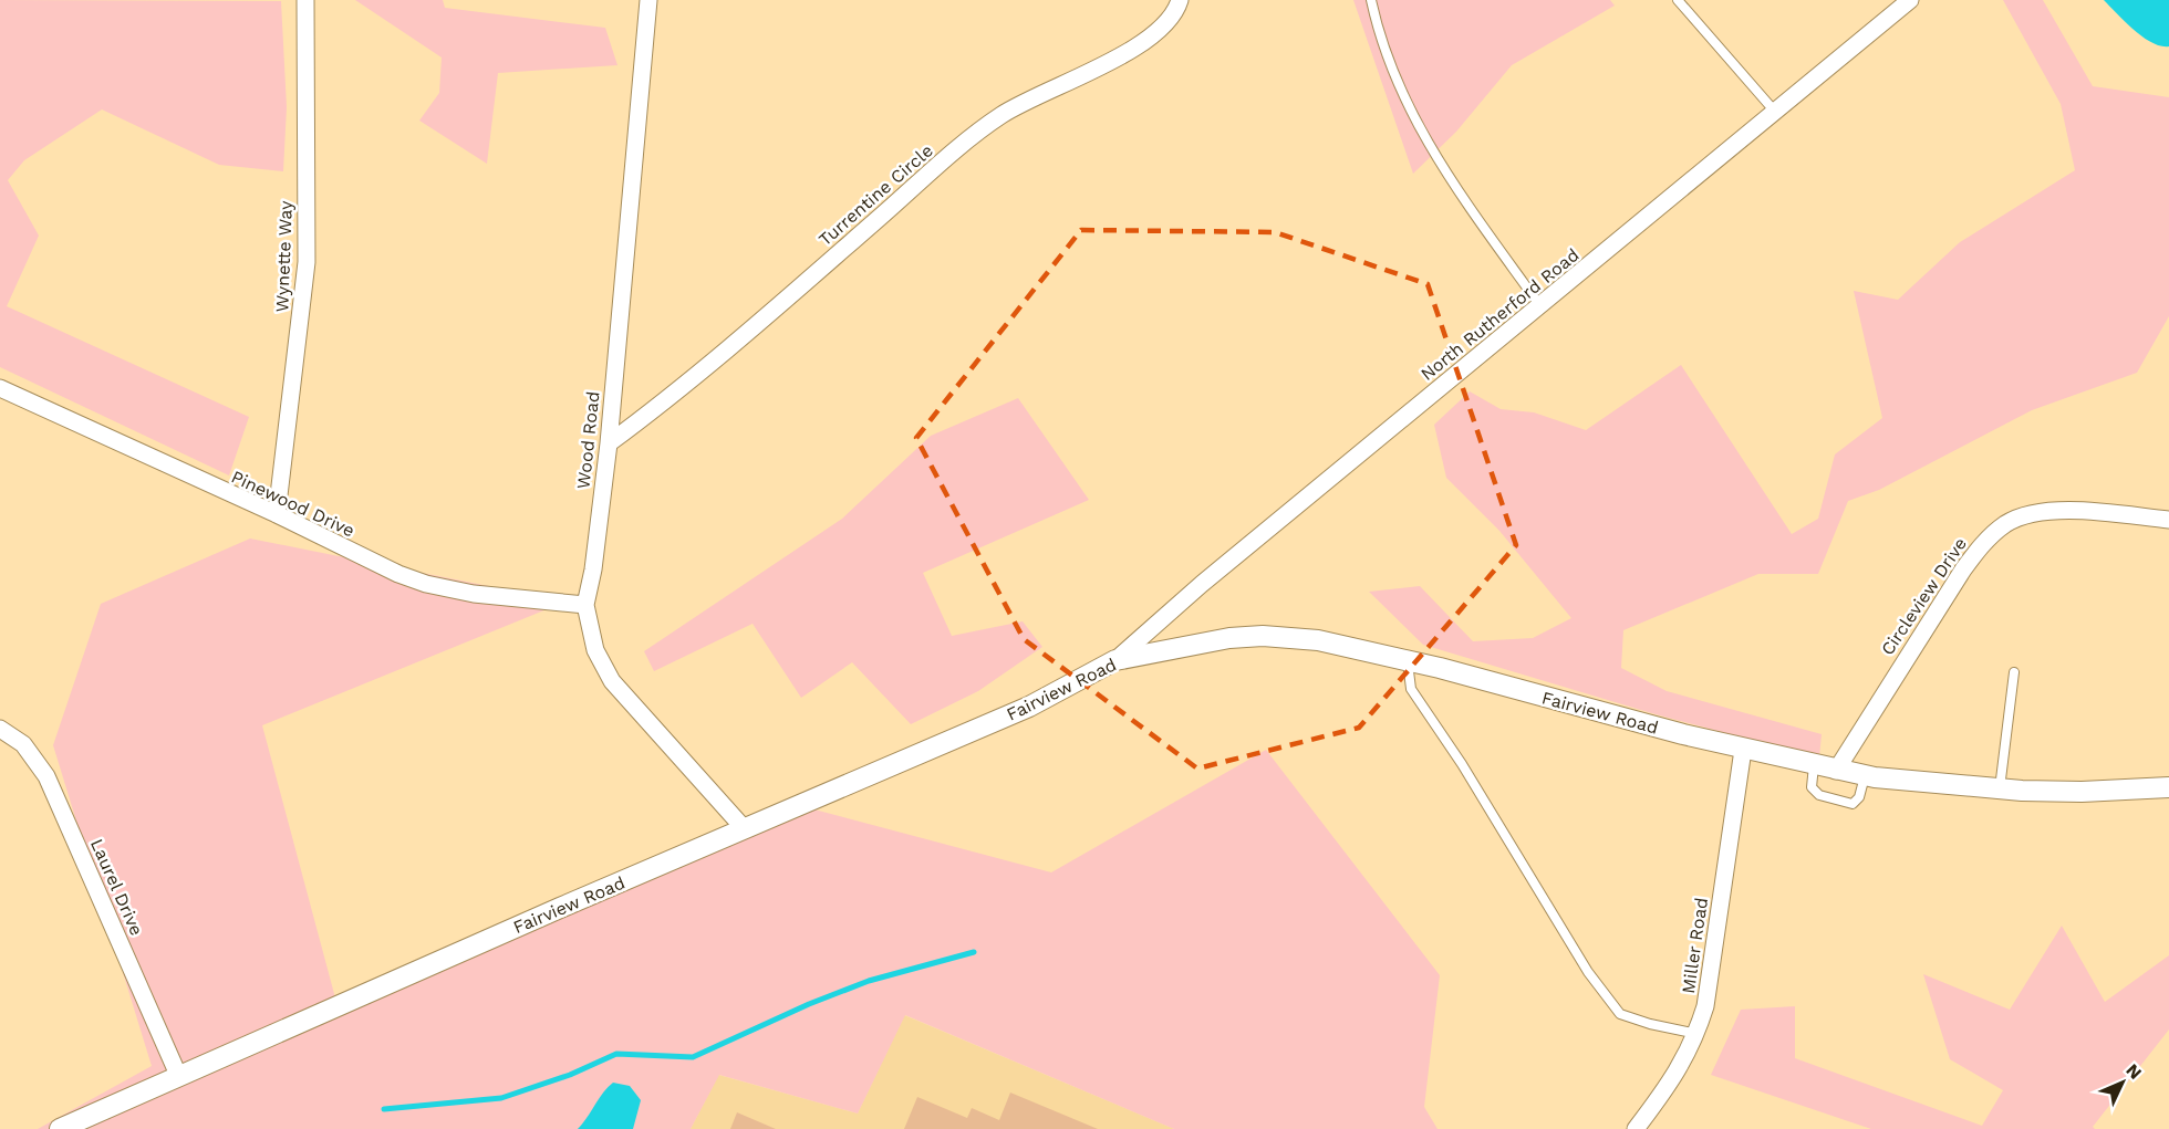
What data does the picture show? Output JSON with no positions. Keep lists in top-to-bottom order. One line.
{"streets":{"street":["Turrentine Circle","Wynette Way","North Rutherford Road","Wood Road","Pinewood Drive","Circleview Drive","Fairview Road","Laurel Drive","Miller Road"]},"crossings":[["Turrentine Circle","Wood Road"],["Wynette Way","Pinewood Drive"],["North Rutherford Road","Fairview Road"],["Wood Road","Pinewood Drive"],["Wood Road","Fairview Road"],["Circleview Drive","Fairview Road"],["Fairview Road","Laurel Drive"],["Fairview Road","Miller Road"]],"north":"top right"}
